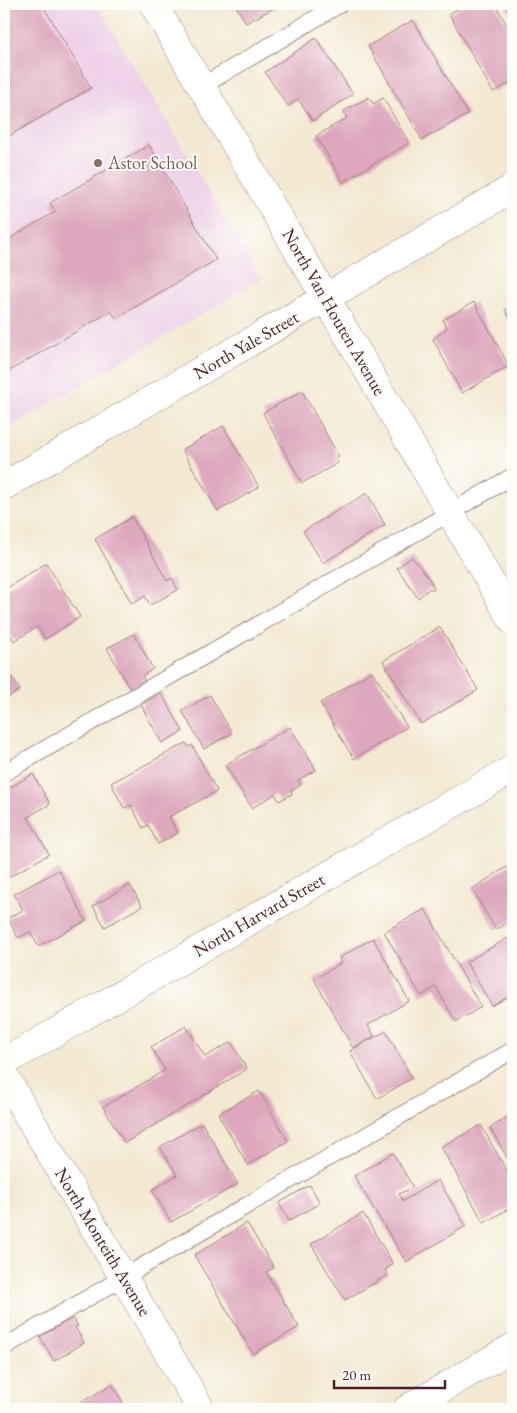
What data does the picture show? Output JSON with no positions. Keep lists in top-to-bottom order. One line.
{"streets":{"street":["North Van Houten Avenue","North Yale Street","North Harvard Street","North Monteith Avenue"]},"crossings":[["North Van Houten Avenue","North Yale Street"]],"places":["Astor School"],"scale_bar":"20 m"}
